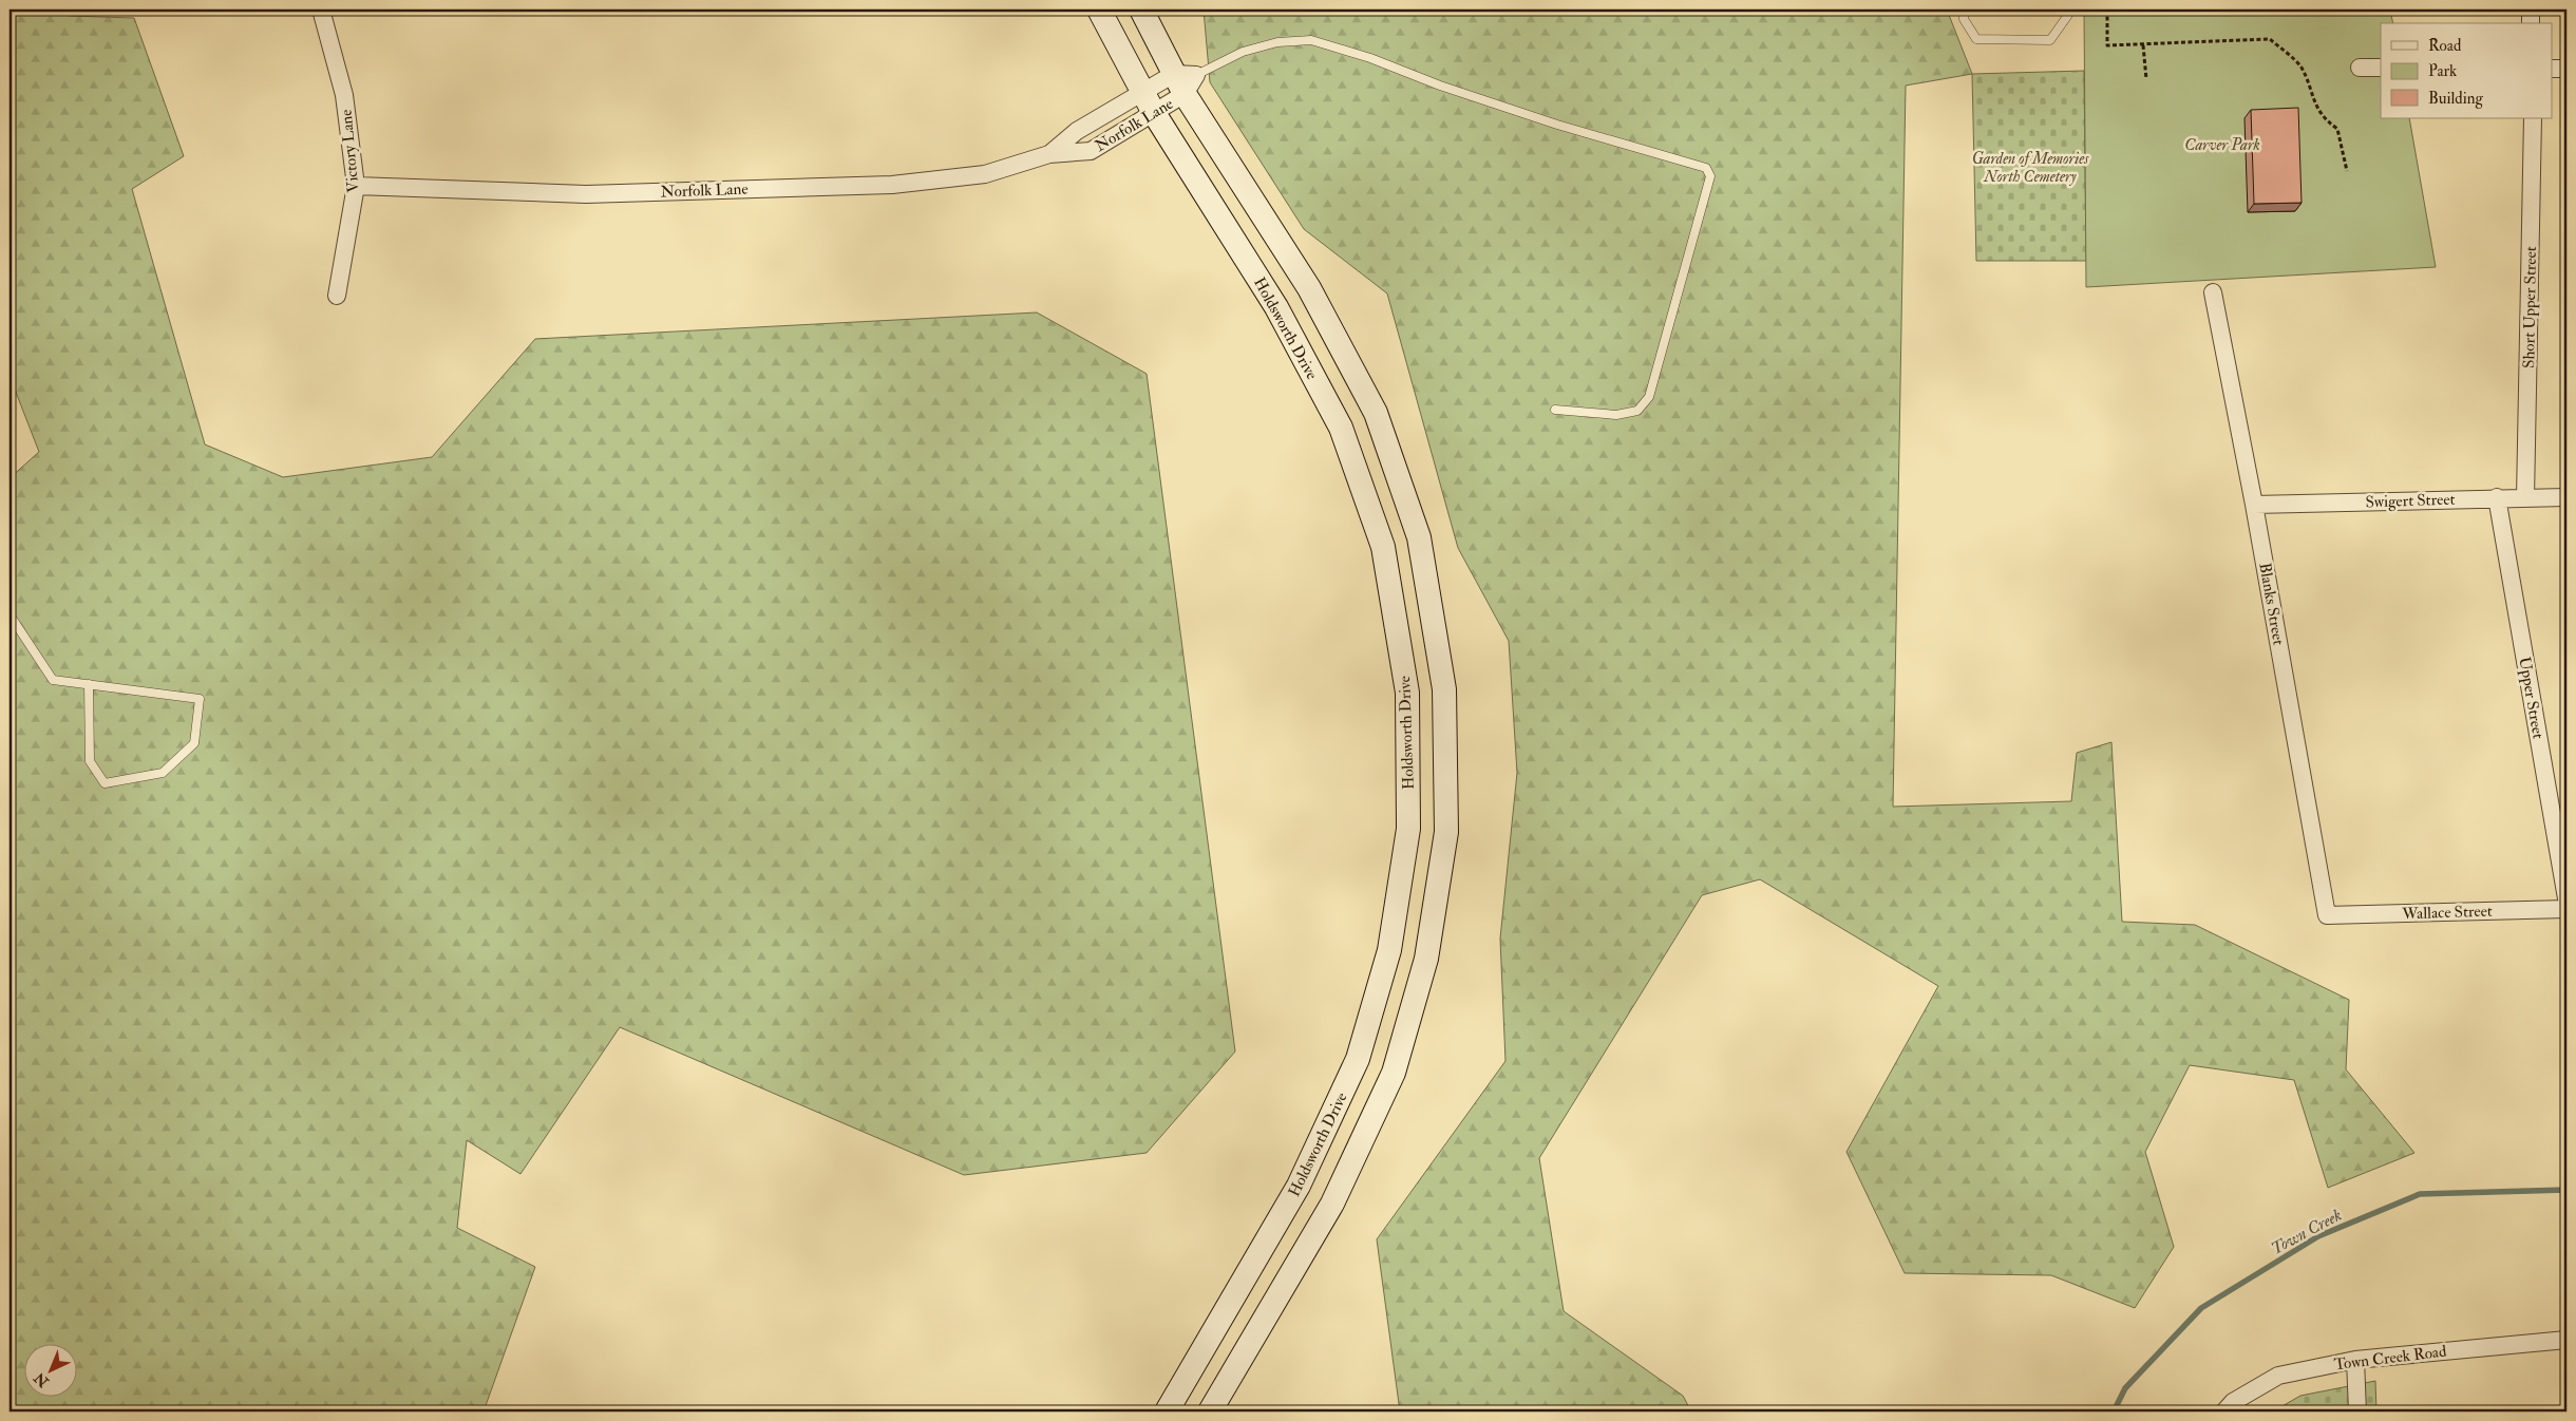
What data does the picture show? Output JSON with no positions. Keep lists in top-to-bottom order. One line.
{"streets":{"main road":["Holdsworth Drive"],"street":["Norfolk Lane","Victory Lane","Short Upper Street","Swigert Street","Blanks Street","Upper Street","Wallace Street","Town Creek Road"]},"crossings":[["Norfolk Lane","Victory Lane"],["Norfolk Lane","Holdsworth Drive"],["Short Upper Street","Swigert Street"],["Swigert Street","Blanks Street"],["Swigert Street","Upper Street"],["Blanks Street","Wallace Street"]],"water":["Town Creek"],"parks":["Carver Park","Garden of Memories North Cemetery"],"legend":["Road","Park","Building"],"north":"bottom left"}
